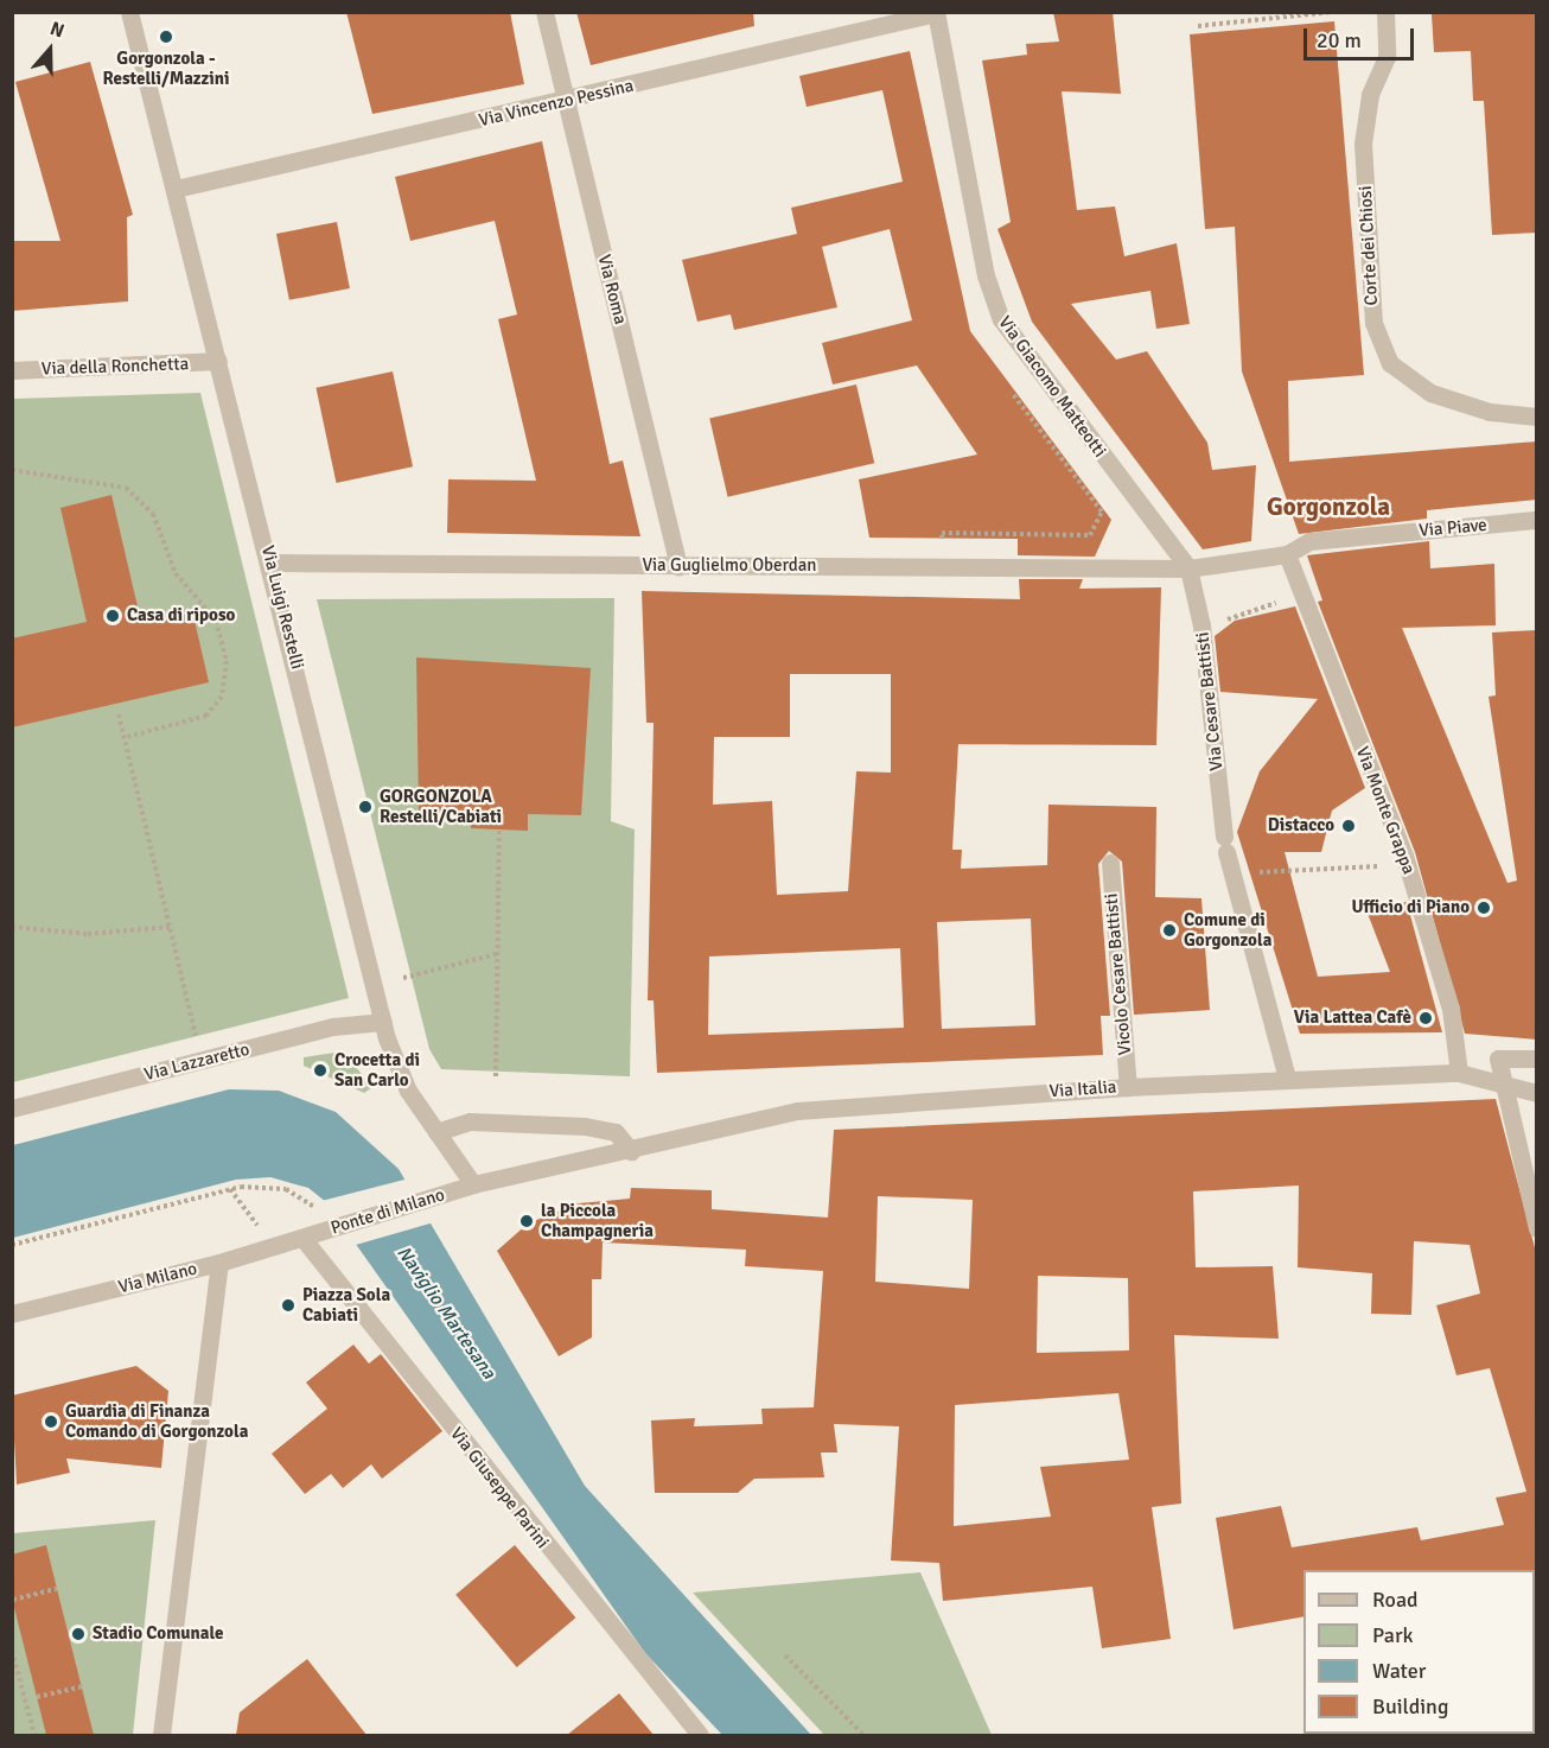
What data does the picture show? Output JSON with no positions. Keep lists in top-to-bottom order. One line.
{"streets":{"street":["Via Vincenzo Pessina","Corte dei Chiosi","Via Roma","Via della Ronchetta","Via Giacomo Matteotti","Via Piave","Via Guglielmo Oberdan","Via Luigi Restelli","Via Cesare Battisti","Via Monte Grappa","Vicolo Cesare Battisti","Via Lazzaretto","Via Italia","Ponte di Milano","Via Milano","Via Giuseppe Parini"]},"crossings":[["Via Vincenzo Pessina","Via Roma"],["Via Vincenzo Pessina","Via Giacomo Matteotti"],["Via Vincenzo Pessina","Via Luigi Restelli"],["Via Roma","Via Guglielmo Oberdan"],["Via della Ronchetta","Via Luigi Restelli"],["Via Giacomo Matteotti","Via Piave"],["Via Giacomo Matteotti","Via Guglielmo Oberdan"],["Via Giacomo Matteotti","Via Cesare Battisti"],["Via Piave","Via Guglielmo Oberdan"],["Via Piave","Via Cesare Battisti"],["Via Piave","Via Monte Grappa"],["Via Guglielmo Oberdan","Via Luigi Restelli"],["Via Guglielmo Oberdan","Via Cesare Battisti"],["Via Luigi Restelli","Via Lazzaretto"],["Via Luigi Restelli","Via Italia"],["Via Luigi Restelli","Ponte di Milano"],["Via Cesare Battisti","Via Italia"],["Via Monte Grappa","Via Italia"],["Vicolo Cesare Battisti","Via Italia"],["Via Italia","Ponte di Milano"],["Ponte di Milano","Via Milano"],["Ponte di Milano","Via Giuseppe Parini"],["Via Milano","Via Giuseppe Parini"]],"districts":["Gorgonzola"],"water":["Naviglio Martesana"],"places":["Gorgonzola - Restelli/Mazzini","Casa di riposo","GORGONZOLA Restelli/Cabiati","Distacco","Ufficio di Piano","Comune di Gorgonzola","Via Lattea Cafè","Crocetta di San Carlo","la Piccola Champagneria","Piazza Sola Cabiati","Guardia di Finanza Comando di Gorgonzola","Stadio Comunale"],"legend":["Road","Park","Water","Building"],"scale_bar":"20 m","north":"top"}
